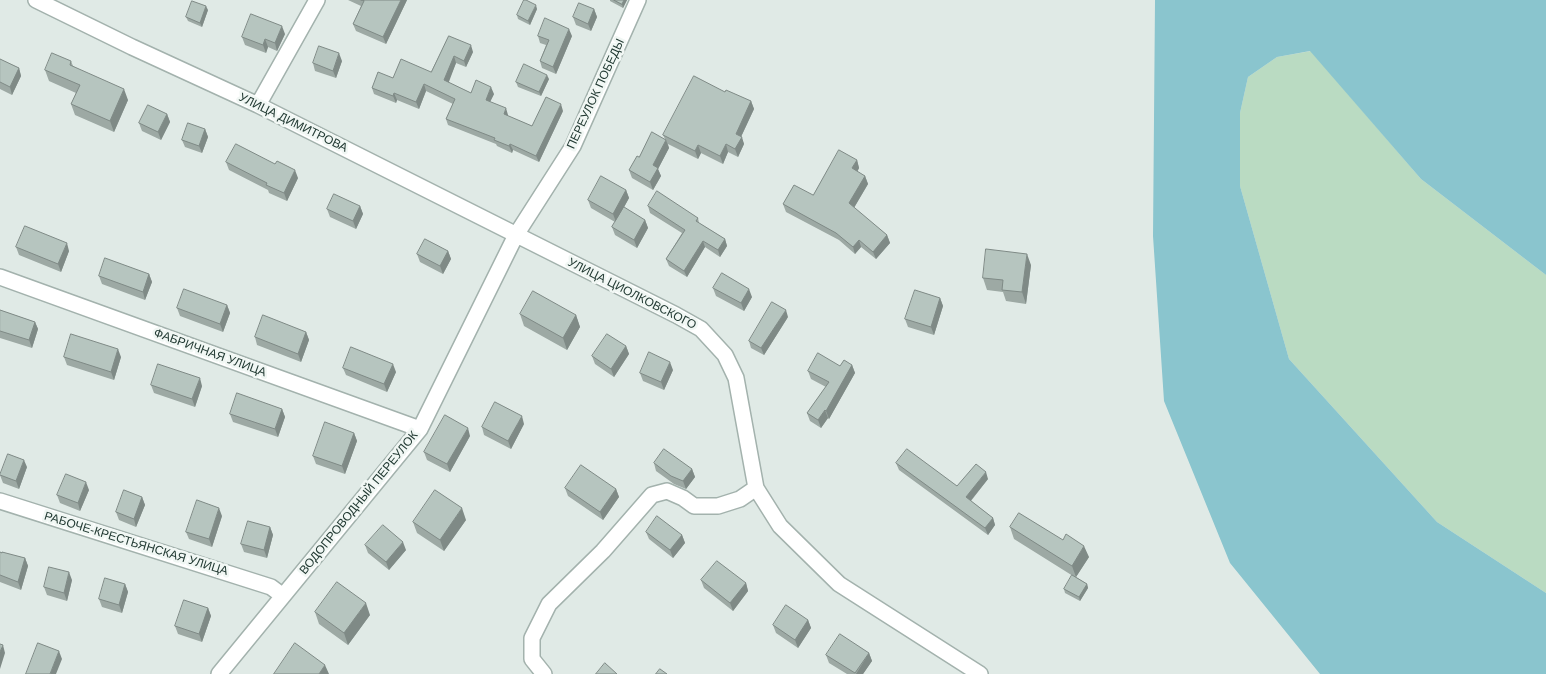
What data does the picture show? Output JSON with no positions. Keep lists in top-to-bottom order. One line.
{"streets":{"street":["ПЕРЕУЛОК ПОБЕДЫ","УЛИЦА ДИМИТРОВА","УЛИЦА ЦИОЛКОВСКОГО","ФАБРИЧНАЯ УЛИЦА","ВОДОПРОВОДНЫЙ ПЕРЕУЛОК","РАБОЧЕ-КРЕСТЬЯНСКАЯ УЛИЦА"]},"crossings":[["ПЕРЕУЛОК ПОБЕДЫ","УЛИЦА ДИМИТРОВА"],["ПЕРЕУЛОК ПОБЕДЫ","ВОДОПРОВОДНЫЙ ПЕРЕУЛОК"],["УЛИЦА ДИМИТРОВА","УЛИЦА ЦИОЛКОВСКОГО"],["УЛИЦА ДИМИТРОВА","ВОДОПРОВОДНЫЙ ПЕРЕУЛОК"],["ФАБРИЧНАЯ УЛИЦА","ВОДОПРОВОДНЫЙ ПЕРЕУЛОК"],["ВОДОПРОВОДНЫЙ ПЕРЕУЛОК","РАБОЧЕ-КРЕСТЬЯНСКАЯ УЛИЦА"]]}
